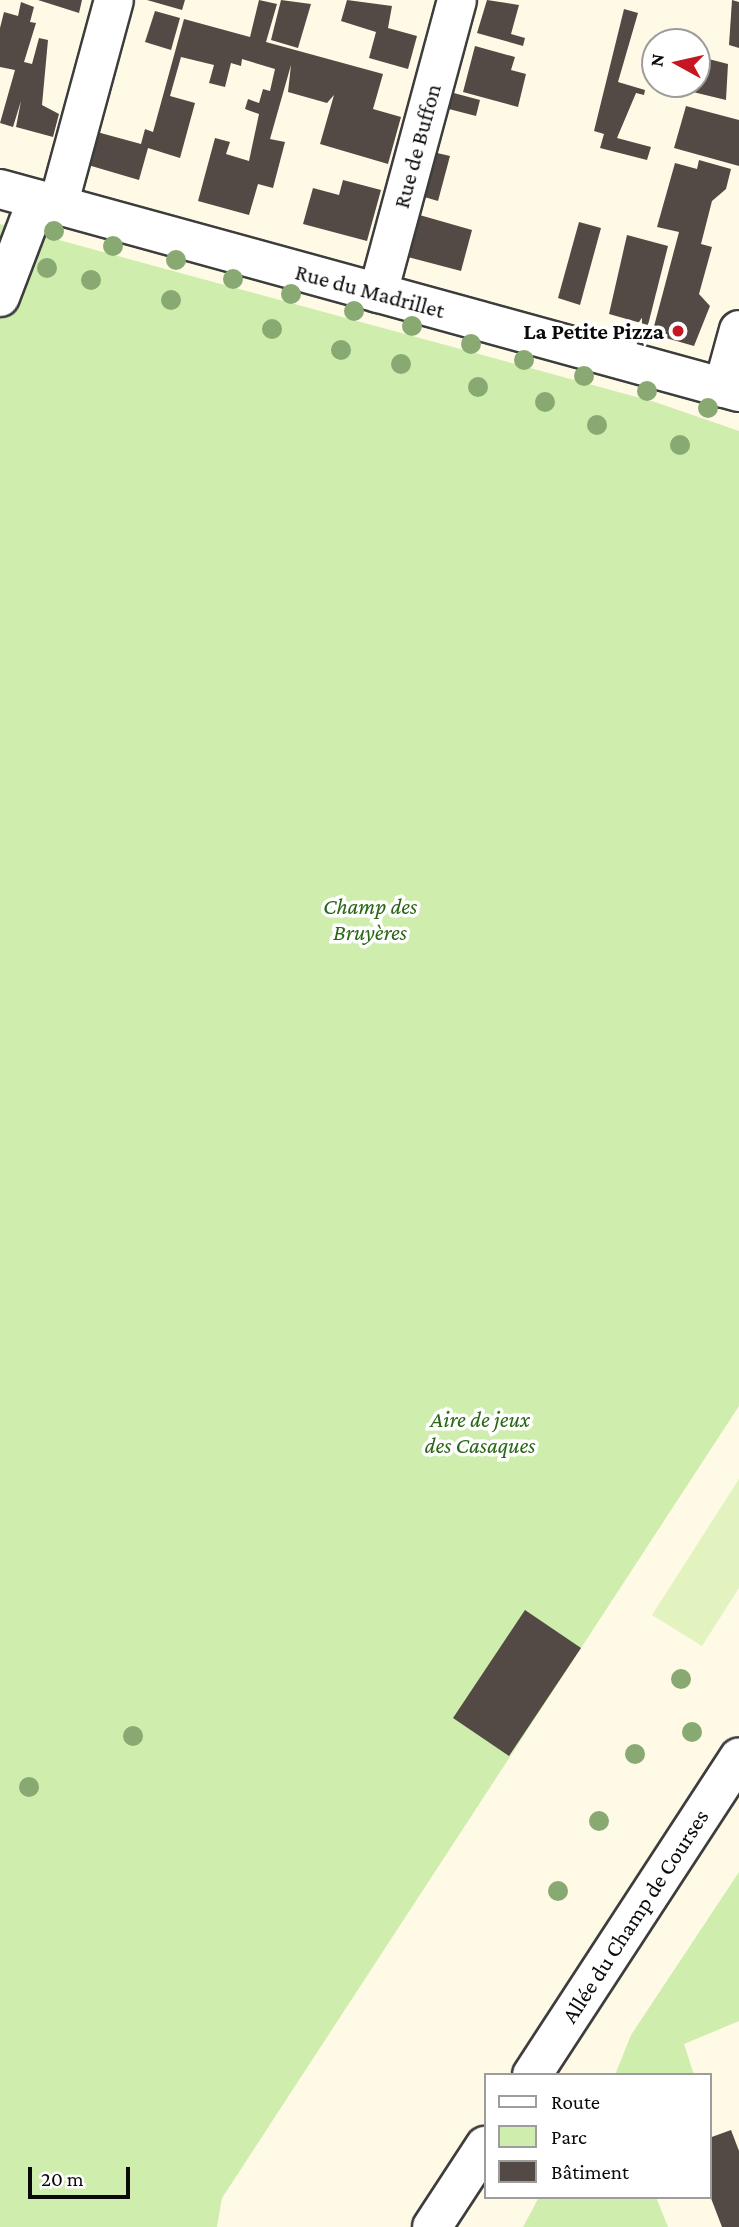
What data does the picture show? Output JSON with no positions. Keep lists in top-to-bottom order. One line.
{"streets":{"street":["Rue de Buffon","Rue du Madrillet","Allée du Champ de Courses"]},"crossings":[["Rue de Buffon","Rue du Madrillet"]],"parks":["Champ des Bruyères","Aire de jeux des Casaques"],"places":["La Petite Pizza"],"legend":["Route","Parc","Bâtiment"],"scale_bar":"20 m","north":"left"}
